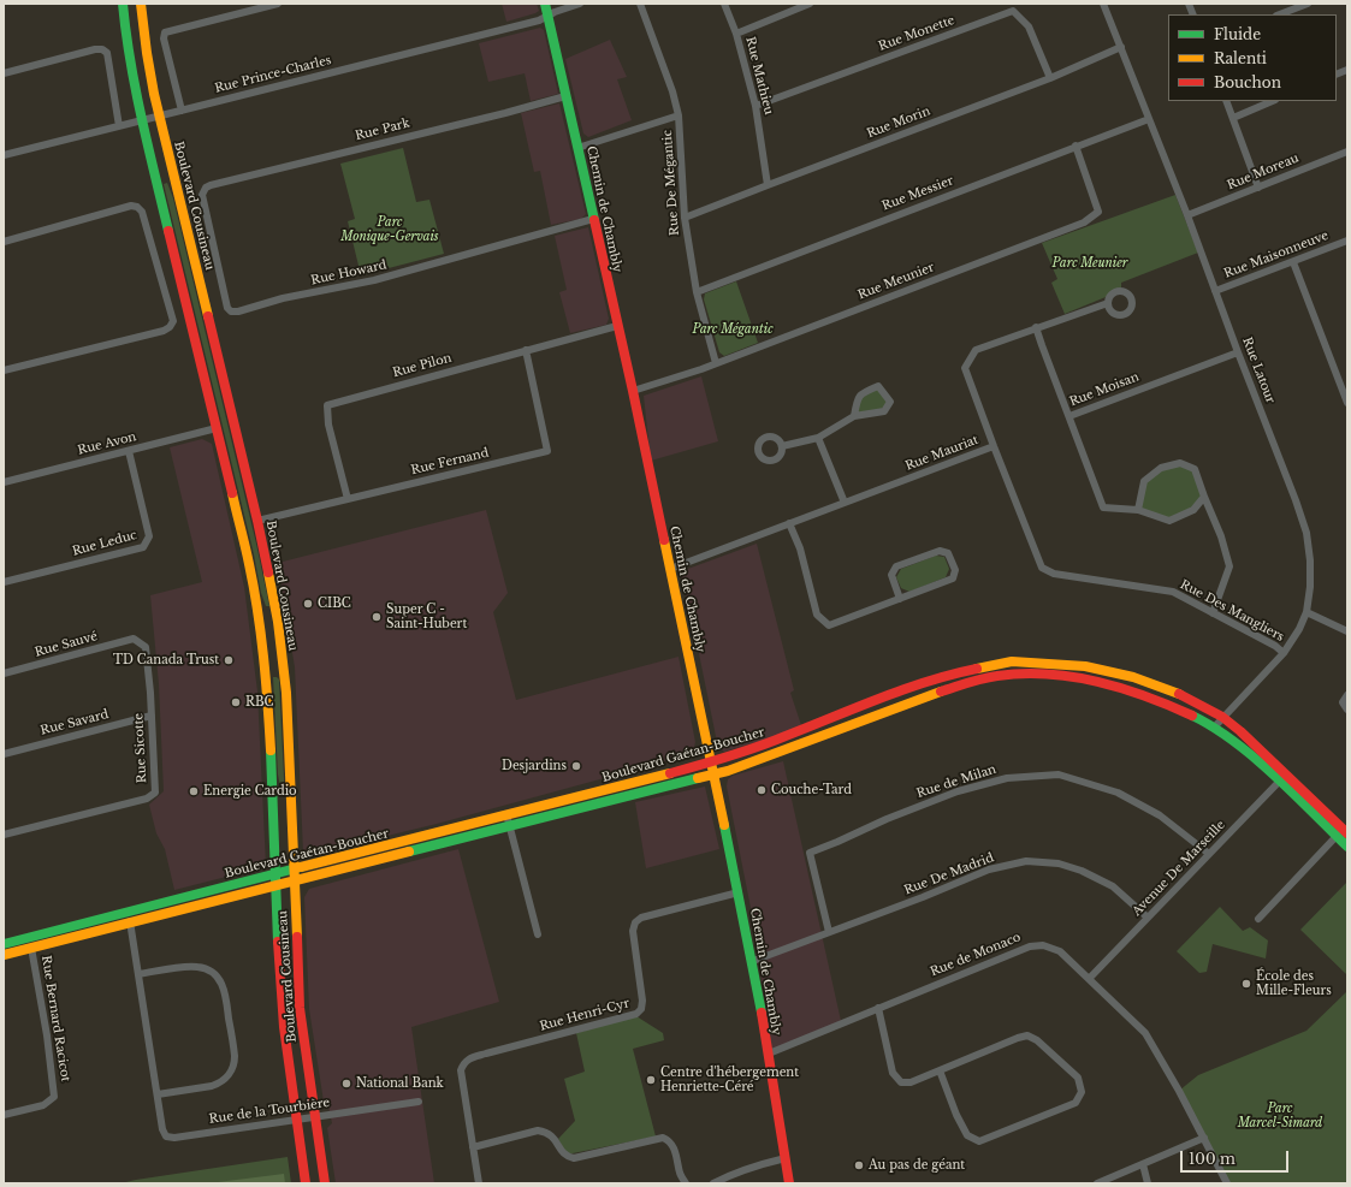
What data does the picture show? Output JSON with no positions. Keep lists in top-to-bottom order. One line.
{"streets":{"street":["Rue Monette","Rue Prince-Charles","Rue Mathieu","Rue Morin","Rue Park","Rue Moreau","Rue De Mégantic","Rue Messier","Boulevard Cousineau","Chemin de Chambly","Rue Maisonneuve","Rue Howard","Rue Meunier","Rue Pilon","Rue Latour","Rue Moisan","Rue Avon","Rue Mauriat","Rue Fernand","Rue Leduc","Rue Des Mangliers","Rue Sauvé","Rue Savard","Rue Sicotte","Boulevard Gaétan-Boucher","Rue de Milan","Avenue De Marseille","Rue De Madrid","Rue de Monaco","Rue Henri-Cyr","Rue Bernard Racicot","Rue de la Tourbière"]},"crossings":[["Rue Monette","Rue Mathieu"],["Rue Monette","Rue Morin"],["Rue Prince-Charles","Boulevard Cousineau"],["Rue Prince-Charles","Chemin de Chambly"],["Rue Mathieu","Rue Morin"],["Rue Morin","Rue De Mégantic"],["Rue Morin","Rue Latour"],["Rue Park","Chemin de Chambly"],["Rue Park","Rue Howard"],["Rue Moreau","Rue Latour"],["Rue De Mégantic","Rue Messier"],["Rue De Mégantic","Rue Meunier"],["Rue Messier","Rue Meunier"],["Rue Messier","Rue Latour"],["Boulevard Cousineau","Rue Avon"],["Boulevard Cousineau","Rue Fernand"],["Boulevard Cousineau","Boulevard Gaétan-Boucher"],["Boulevard Cousineau","Rue de la Tourbière"],["Chemin de Chambly","Rue Howard"],["Chemin de Chambly","Rue Meunier"],["Chemin de Chambly","Rue Pilon"],["Chemin de Chambly","Rue Mauriat"],["Chemin de Chambly","Boulevard Gaétan-Boucher"],["Chemin de Chambly","Rue De Madrid"],["Chemin de Chambly","Rue de Monaco"],["Chemin de Chambly","Rue Henri-Cyr"],["Rue Maisonneuve","Rue Latour"],["Rue Pilon","Rue Fernand"],["Rue Latour","Rue Moisan"],["Rue Latour","Rue Des Mangliers"],["Rue Latour","Boulevard Gaétan-Boucher"],["Rue Moisan","Rue Mauriat"],["Rue Avon","Rue Leduc"],["Rue Mauriat","Rue Des Mangliers"],["Rue Sauvé","Rue Sicotte"],["Rue Savard","Rue Sicotte"],["Boulevard Gaétan-Boucher","Avenue De Marseille"],["Boulevard Gaétan-Boucher","Rue Bernard Racicot"],["Boulevard Gaétan-Boucher","Rue de la Tourbière"],["Rue de Milan","Avenue De Marseille"],["Rue de Milan","Rue De Madrid"],["Avenue De Marseille","Rue De Madrid"],["Avenue De Marseille","Rue de Monaco"]],"parks":["Parc Monique-Gervais","Parc Meunier","Parc Mégantic","Parc Marcel-Simard"],"places":["CIBC","Super C - Saint-Hubert","TD Canada Trust","RBC","Desjardins","Couche-Tard","Energie Cardio","École des Mille-Fleurs","Centre d'hébergement Henriette-Céré","National Bank","Au pas de géant"],"legend":["Fluide","Ralenti","Bouchon"],"scale_bar":"100 m"}
